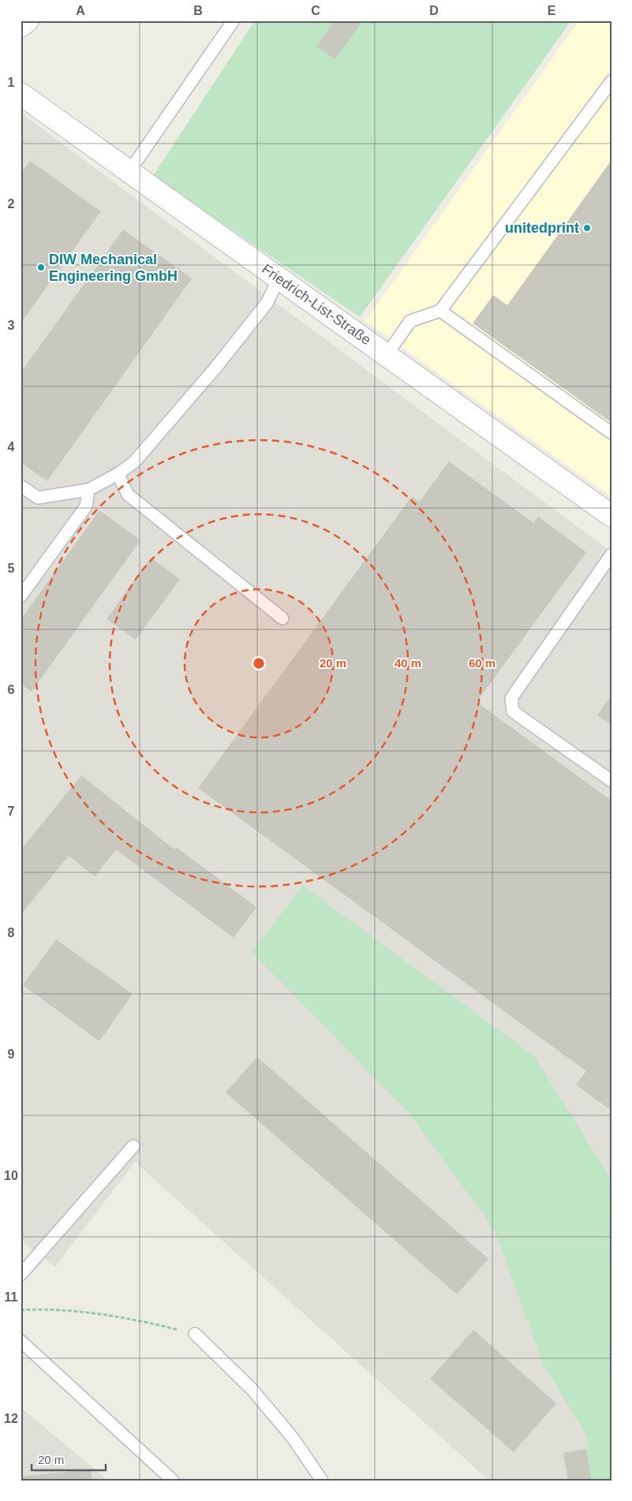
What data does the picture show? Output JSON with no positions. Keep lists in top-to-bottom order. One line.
{"streets":{"street":["Friedrich-List-Straße"]},"places":["unitedprint","DIW Mechanical Engineering GmbH"],"scale_bar":"20 m","grid":{"columns":["A","B","C","D","E"],"rows":["1","2","3","4","5","6","7","8","9","10","11","12"]},"rings":["20 m","40 m","60 m"]}
